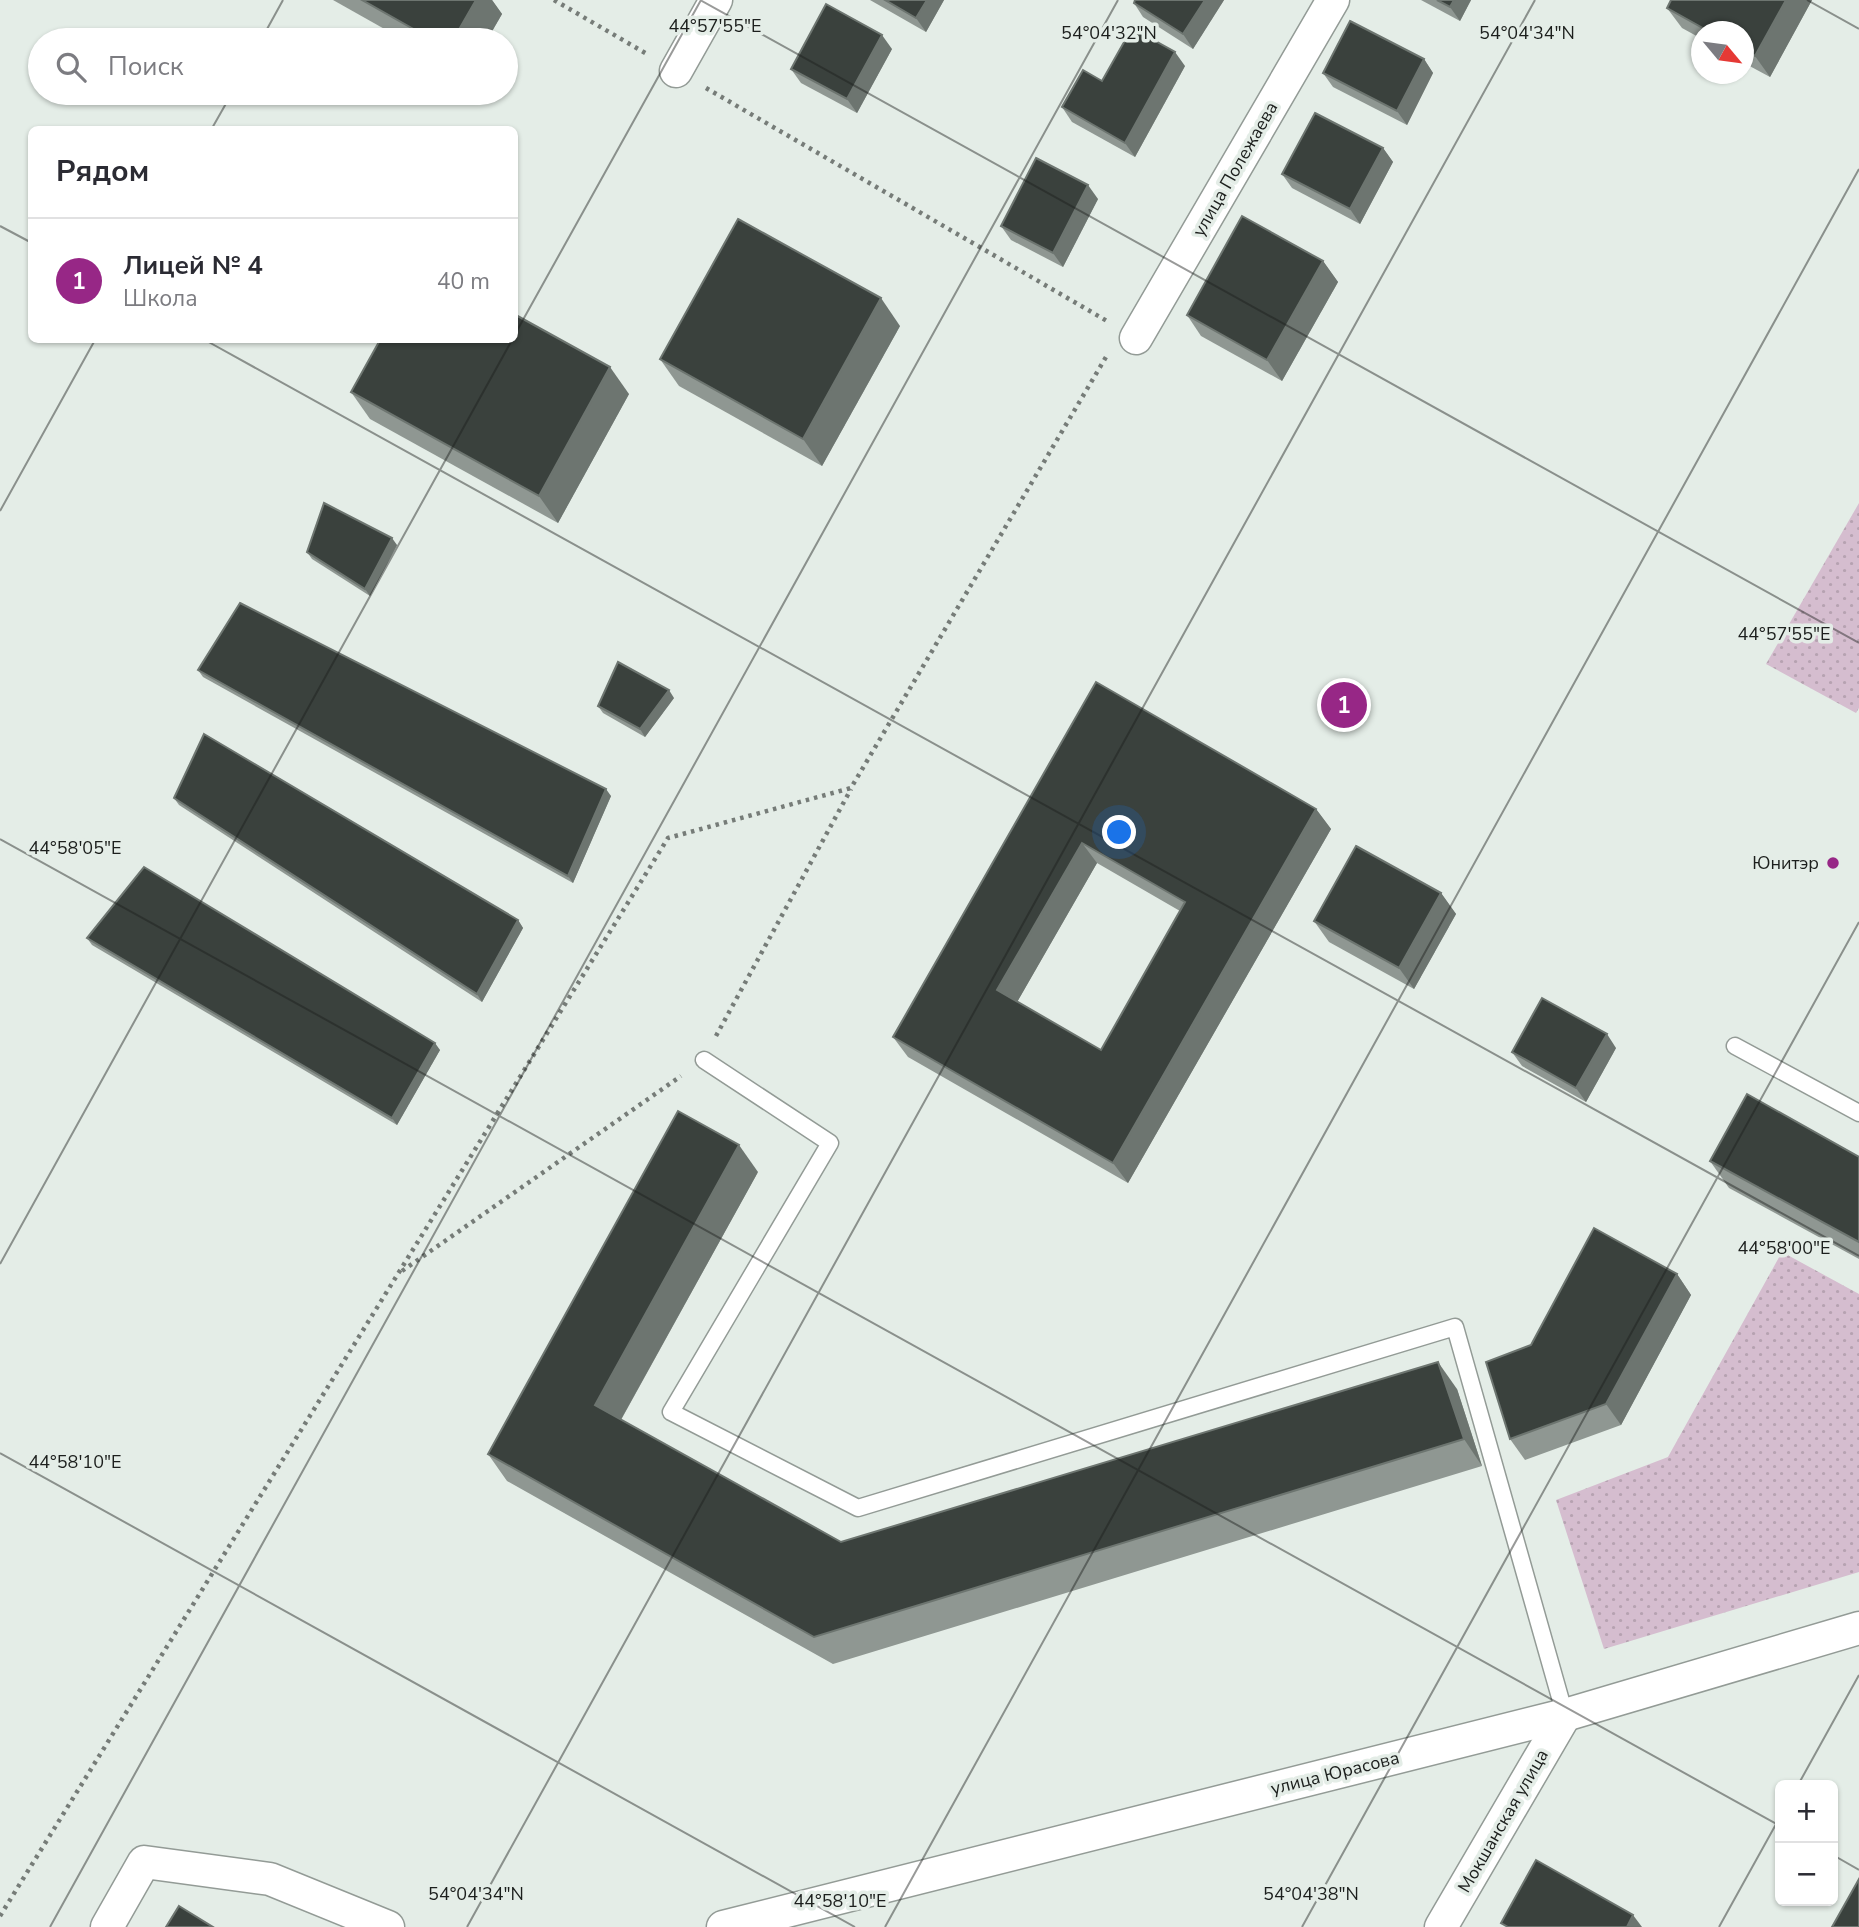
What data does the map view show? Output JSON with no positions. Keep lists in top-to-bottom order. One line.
{"streets":{"street":["улица Полежаева","улица Юрасова","Мокшанская улица"]},"crossings":[["улица Юрасова","Мокшанская улица"]],"places":["Юнитэр"],"north":"bottom right","page":{"search":"Поиск","heading":"Рядом","list":[{"mark":"1","name":"Лицей № 4","note":"Школа","value":"40 m"}],"pins":"1","map_buttons":["+","−"]},"coordinates":["44°57'55\"E","54°04'32\"N","54°04'34\"N","44°58'05\"E","44°58'00\"E","44°58'10\"E","54°04'38\"N"]}
